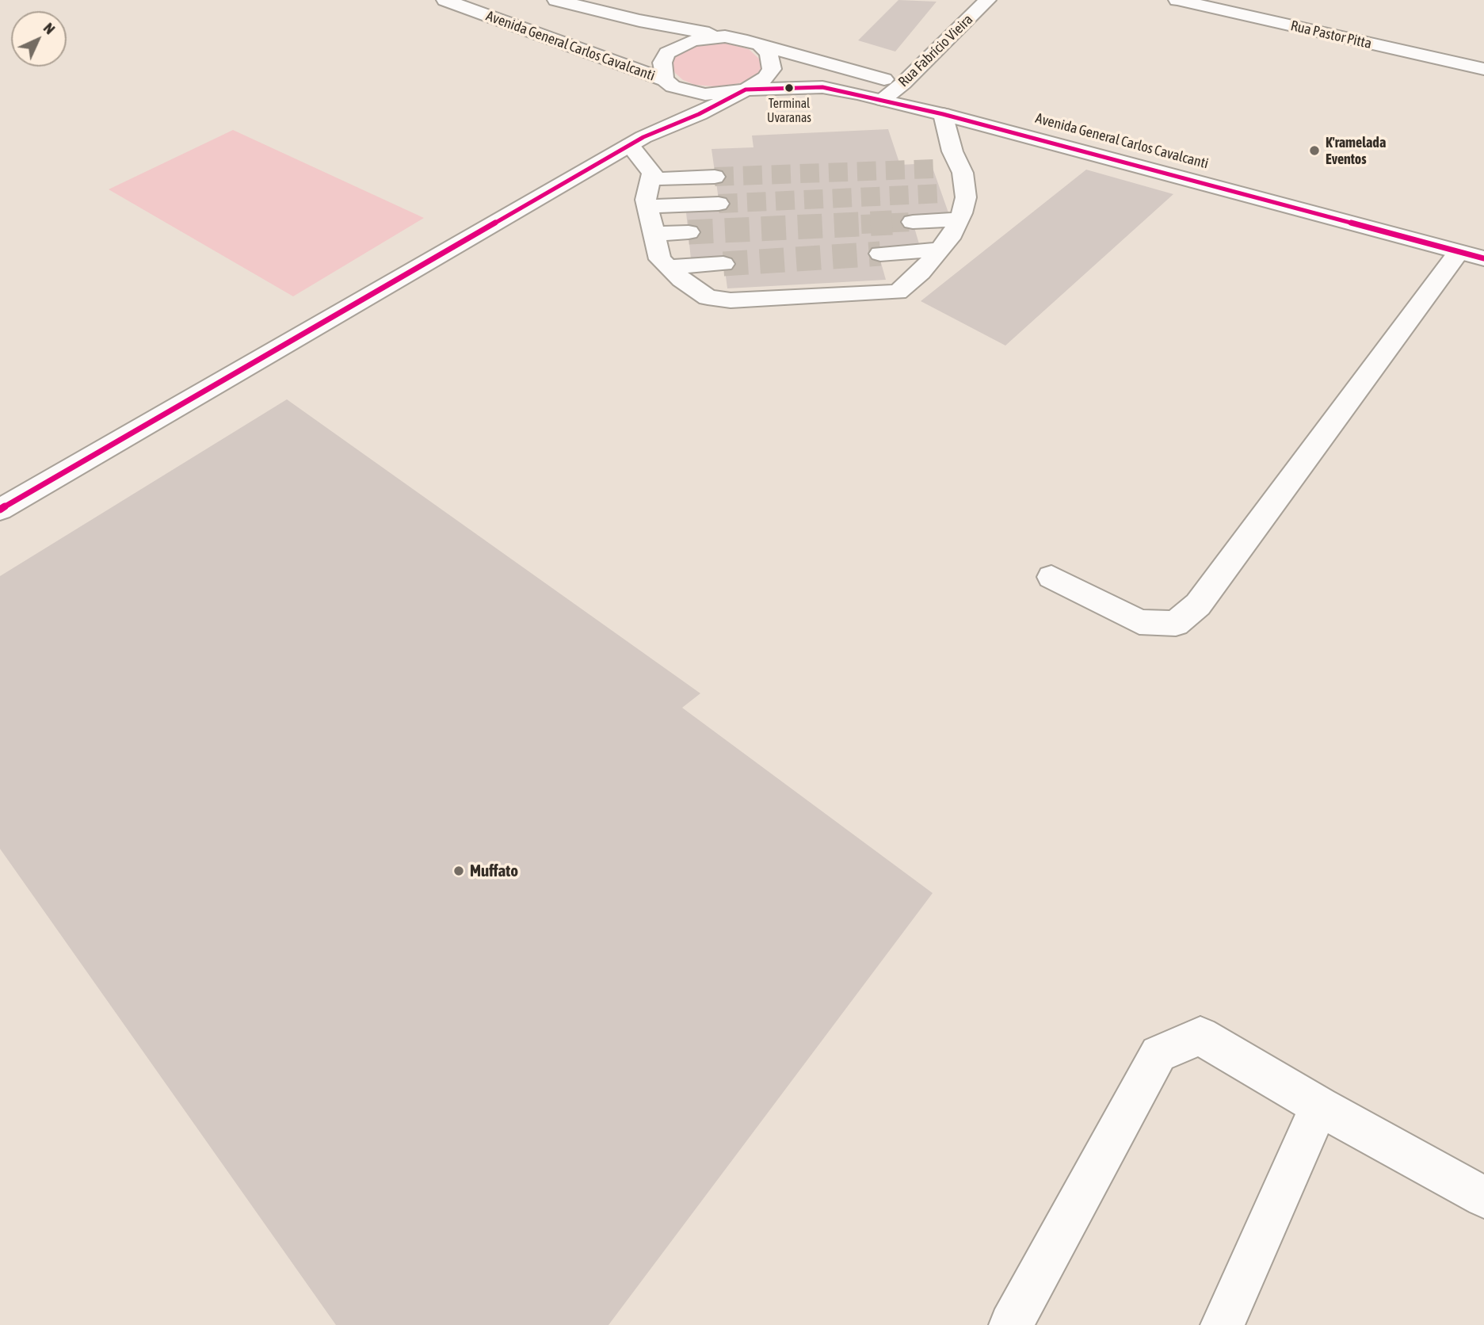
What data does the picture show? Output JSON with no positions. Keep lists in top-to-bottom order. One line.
{"streets":{"main road":["Rua Pastor Pitta","Avenida General Carlos Cavalcanti","Rua Fabrício Vieira"]},"crossings":[["Avenida General Carlos Cavalcanti","Rua Fabrício Vieira"]],"places":["Terminal Uvaranas","K'ramelada Eventos","Muffato"],"north":"top right"}
